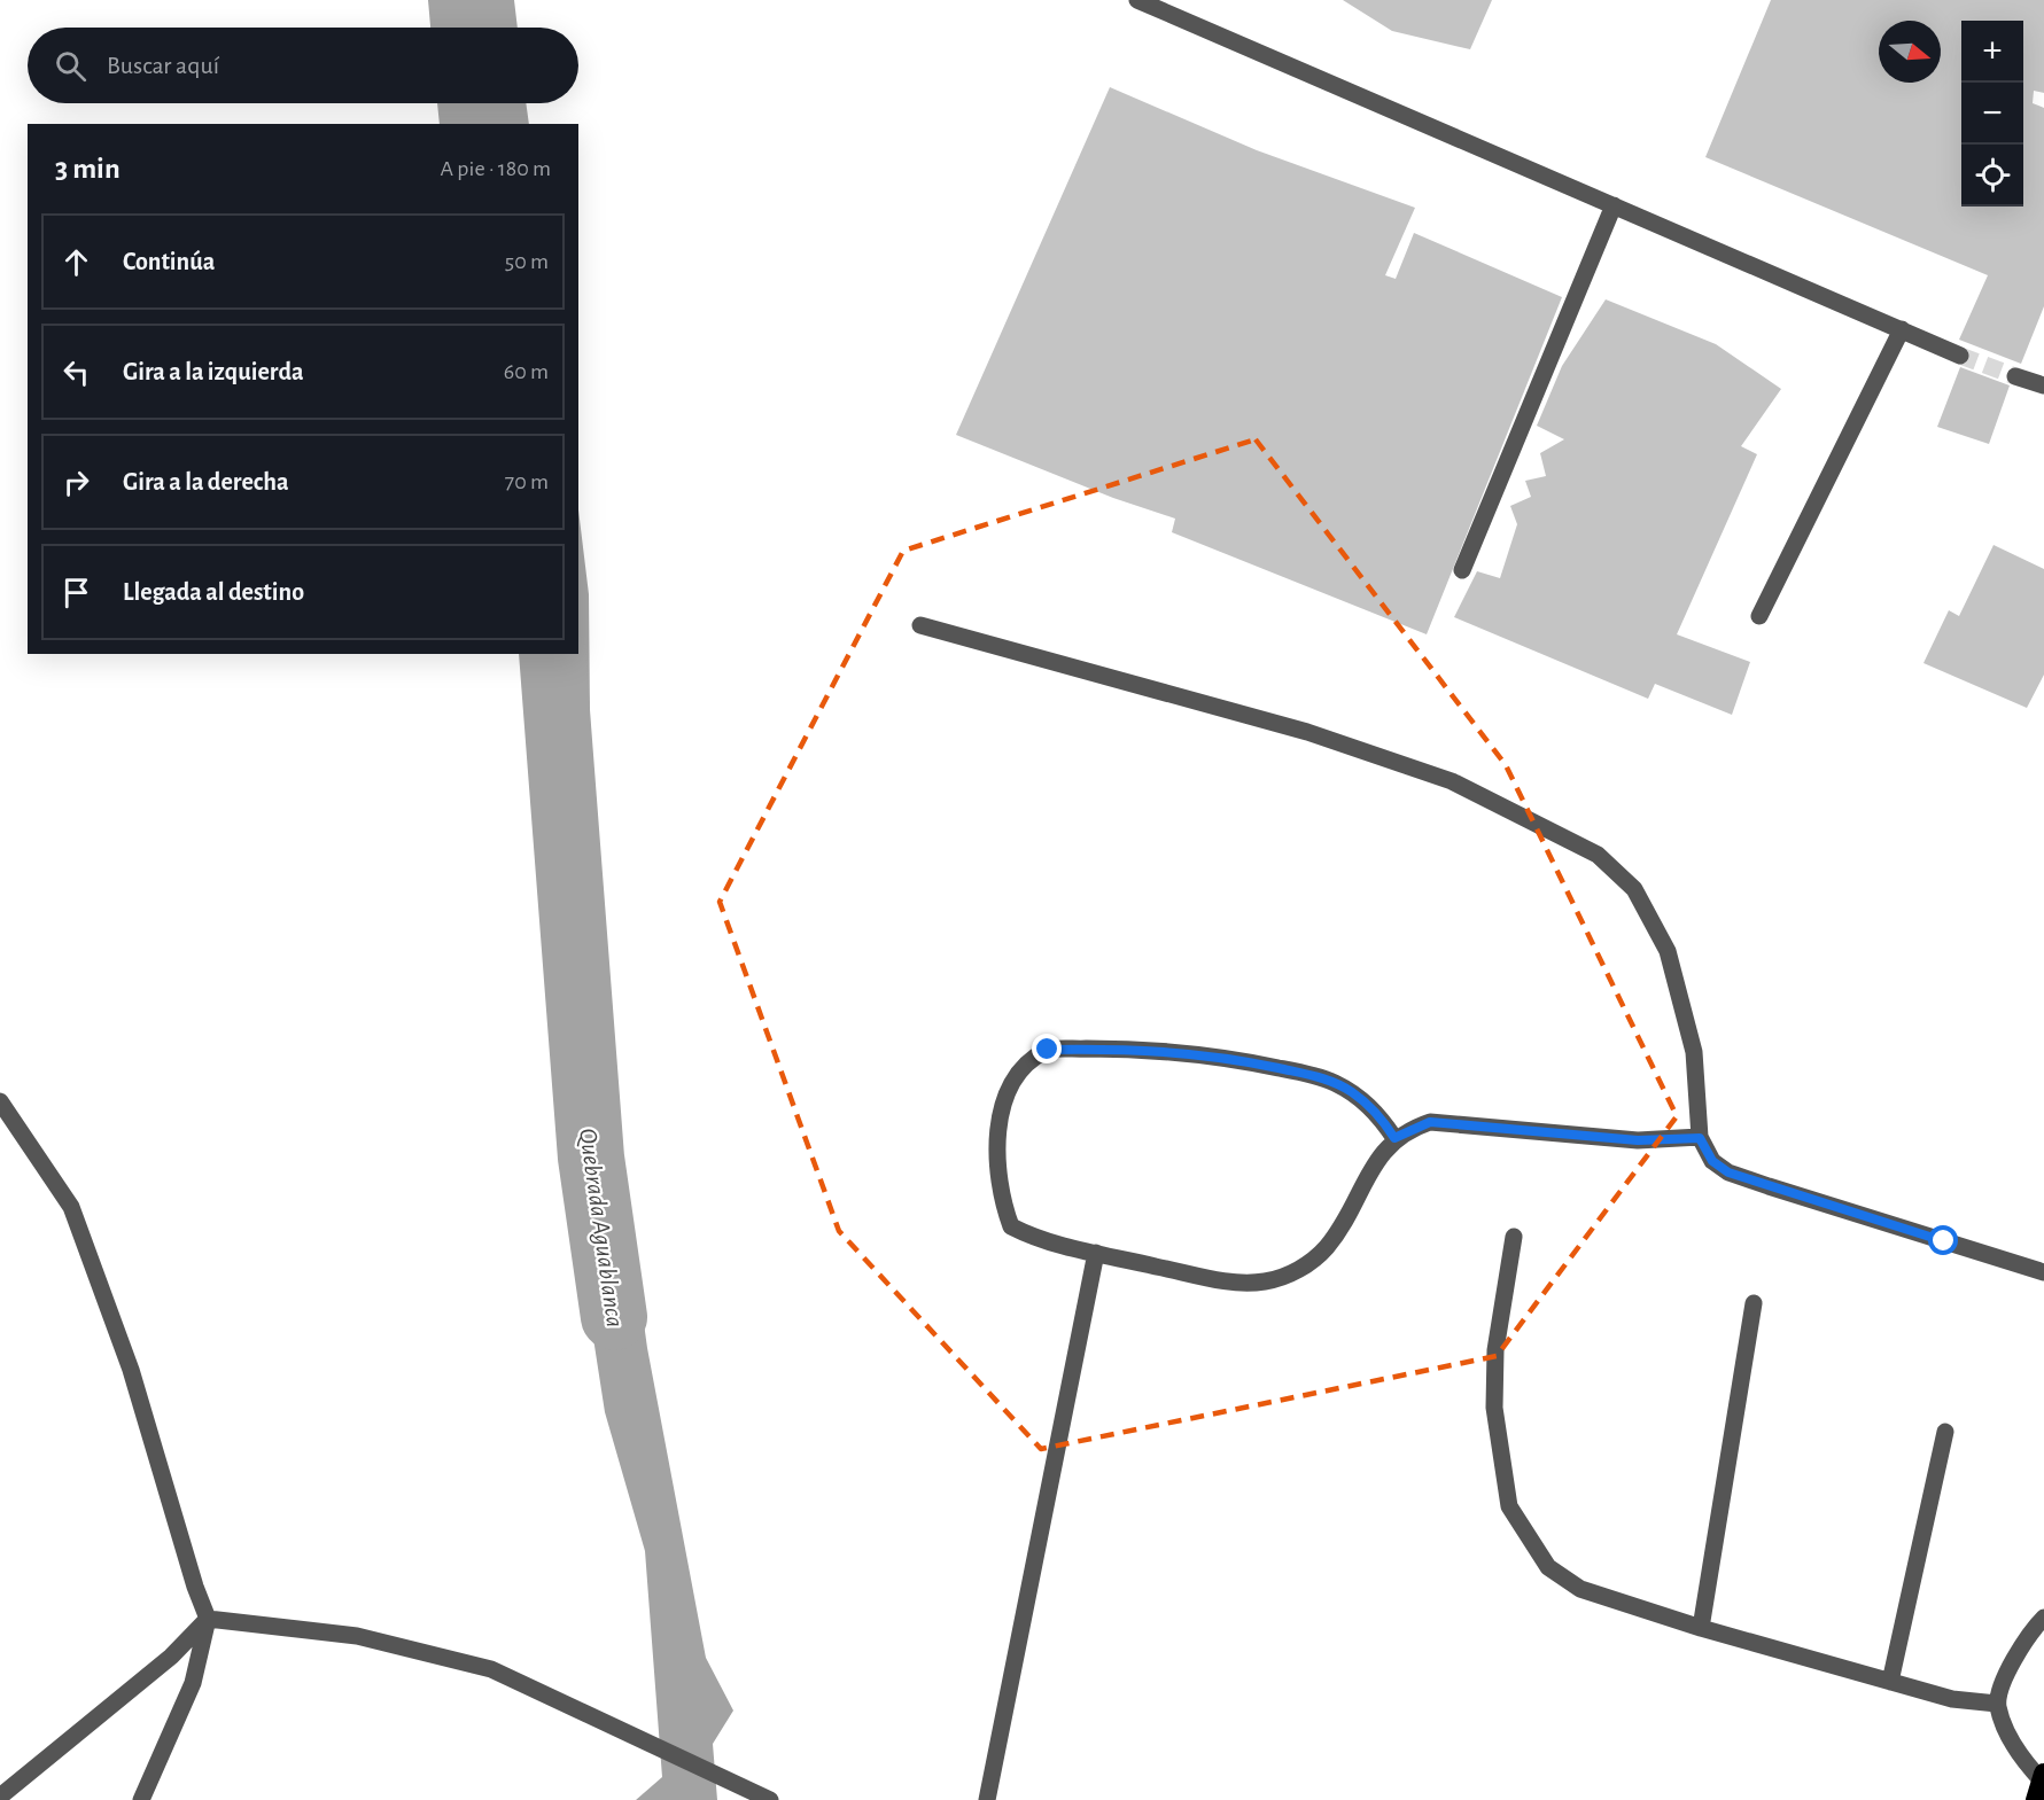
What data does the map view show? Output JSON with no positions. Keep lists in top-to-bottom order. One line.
{"water":["Quebrada Aguablanca"],"north":"right","page":{"map_buttons":["+","−"],"search":"Buscar aquí","heading":["3 min","A pie · 180 m"],"list":[["Continúa","50 m"],["Gira a la izquierda","60 m"],["Gira a la derecha","70 m"],"Llegada al destino"]}}
